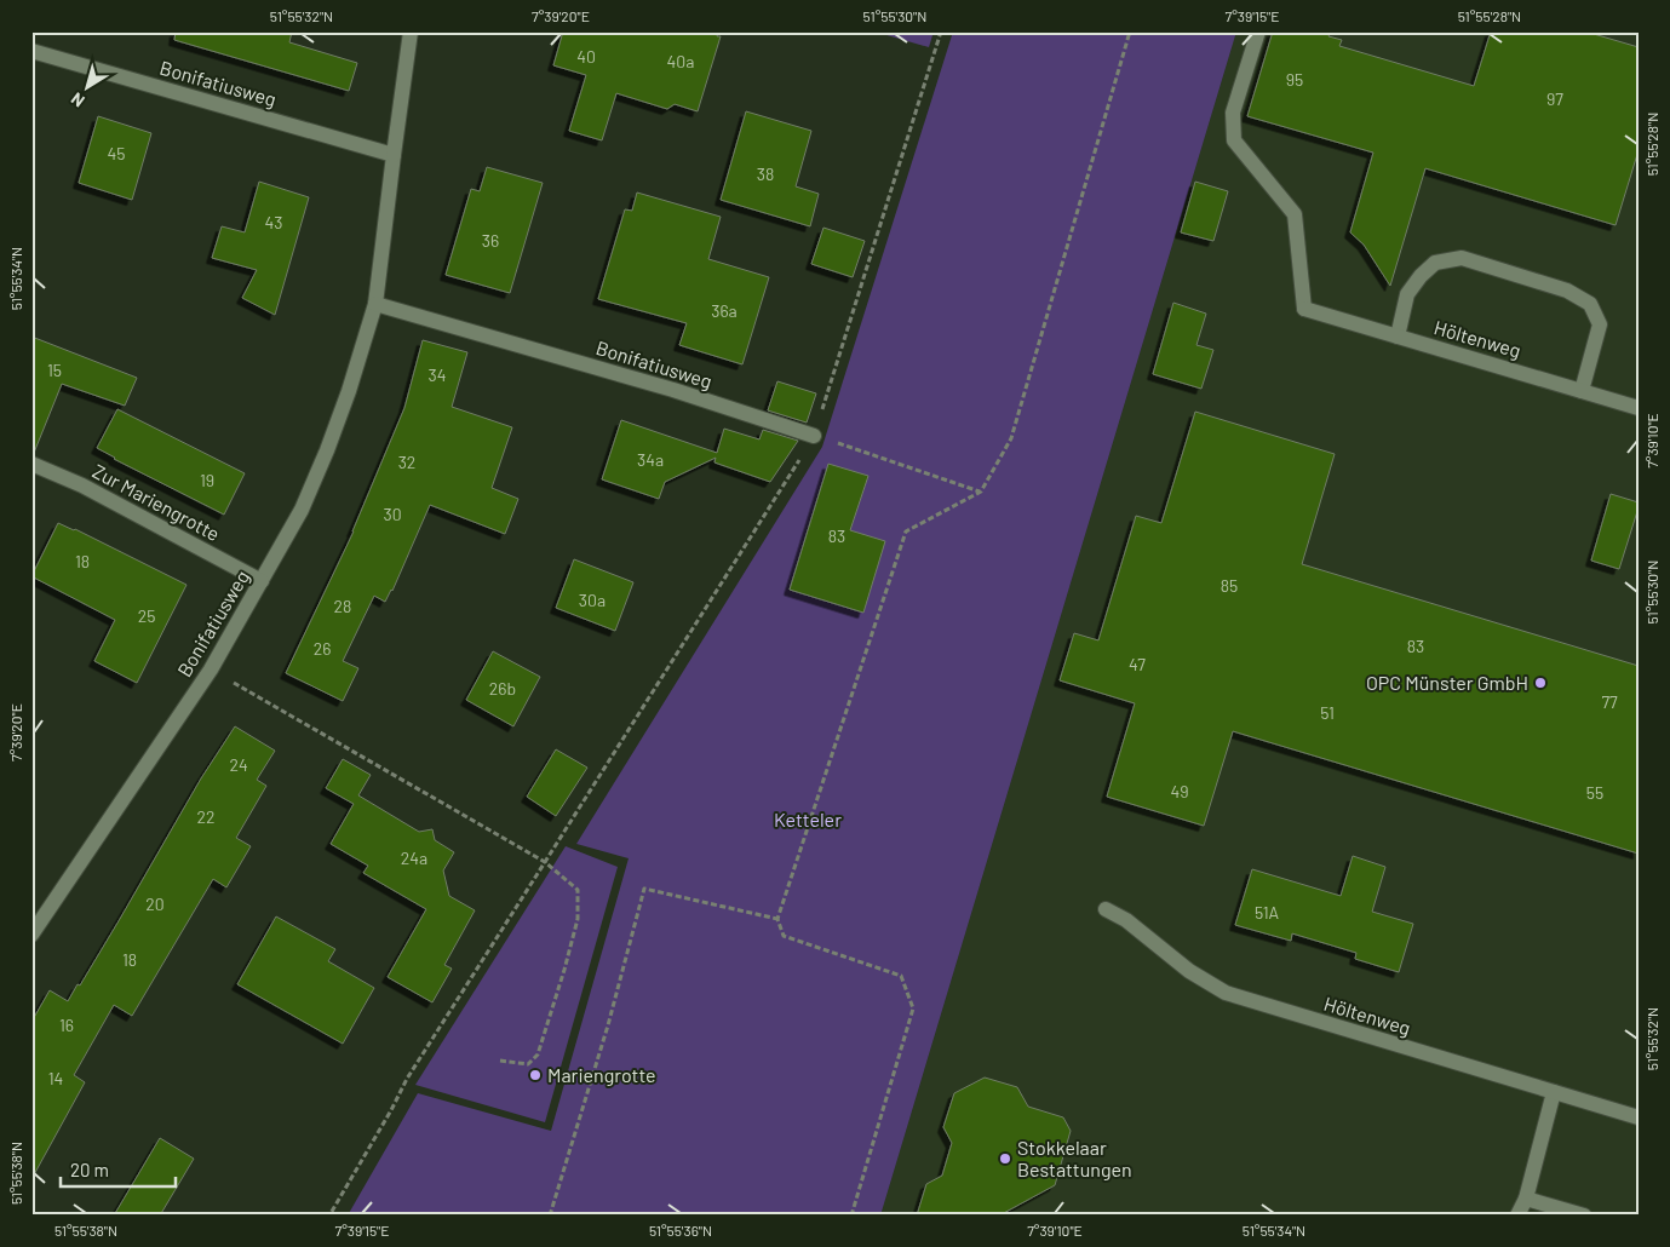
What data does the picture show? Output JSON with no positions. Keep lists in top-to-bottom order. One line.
{"streets":{"street":["Bonifatiusweg","Höltenweg","Zur Mariengrotte"]},"crossings":[["Bonifatiusweg","Zur Mariengrotte"]],"parks":["Ketteler"],"places":["OPC Münster GmbH","Mariengrotte","Stokkelaar Bestattungen"],"house_numbers":["40","40a","95","97","45","38","43","36","36a","15","34","34a","32","19","30","83","18","85","30a","28","25","83","26","47","26b","77","51","24","49","55","22","24a","20","51A","18","16","14"],"scale_bar":"20 m","north":"bottom left","coordinates":["51°55'32\"N","7°39'20\"E","51°55'30\"N","7°39'15\"E","51°55'28\"N","51°55'34\"N","7°39'10\"E","51°55'38\"N","51°55'36\"N"]}
